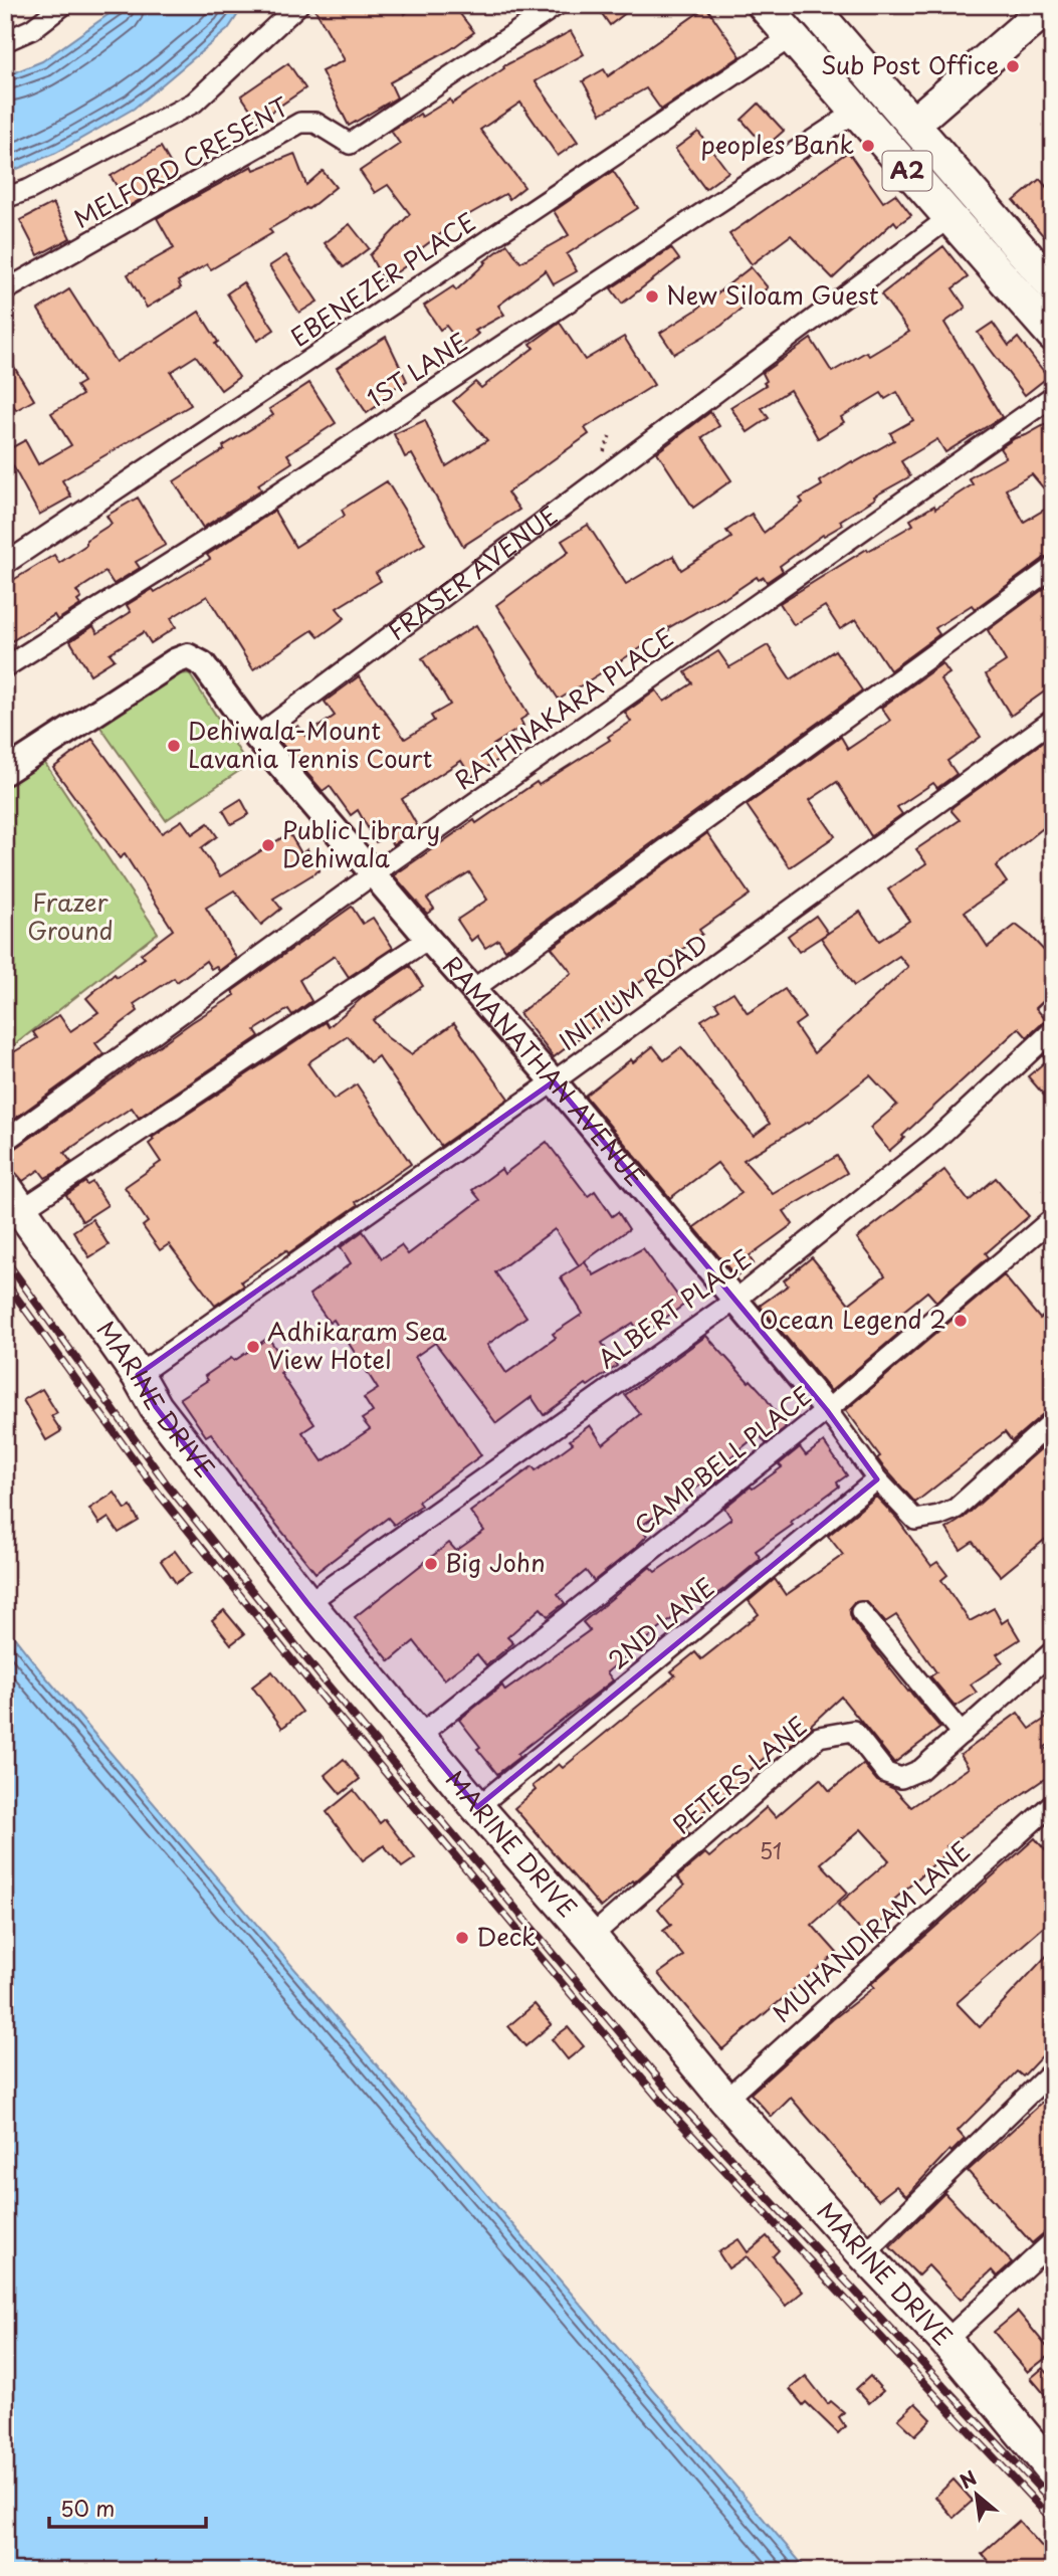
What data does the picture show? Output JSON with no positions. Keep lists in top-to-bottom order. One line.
{"streets":{"main road":["A2","MARINE DRIVE"],"street":["MELFORD CRESENT","EBENEZER PLACE","1ST LANE","FRASER AVENUE","RATHNAKARA PLACE","INITIUM ROAD","RAMANATHAN AVENUE","ALBERT PLACE","CAMPBELL PLACE","2ND LANE","PETERS LANE","MUHANDIRAM LANE"]},"crossings":[["A2","EBENEZER PLACE"],["A2","1ST LANE"],["A2","FRASER AVENUE"],["FRASER AVENUE","RAMANATHAN AVENUE"],["RATHNAKARA PLACE","RAMANATHAN AVENUE"],["INITIUM ROAD","RAMANATHAN AVENUE"],["INITIUM ROAD","MARINE DRIVE"],["RAMANATHAN AVENUE","ALBERT PLACE"],["RAMANATHAN AVENUE","CAMPBELL PLACE"],["ALBERT PLACE","MARINE DRIVE"],["MARINE DRIVE","CAMPBELL PLACE"],["MARINE DRIVE","2ND LANE"],["MARINE DRIVE","PETERS LANE"],["MARINE DRIVE","MUHANDIRAM LANE"]],"parks":["Frazer Ground"],"places":["Sub Post Office","peoples Bank","New Siloam Guest","Dehiwala-Mount Lavania Tennis Court","Public Library Dehiwala","Ocean Legend 2","Adhikaram Sea View Hotel","Big John","Deck"],"house_numbers":["51"],"scale_bar":"50 m","north":"top left"}
